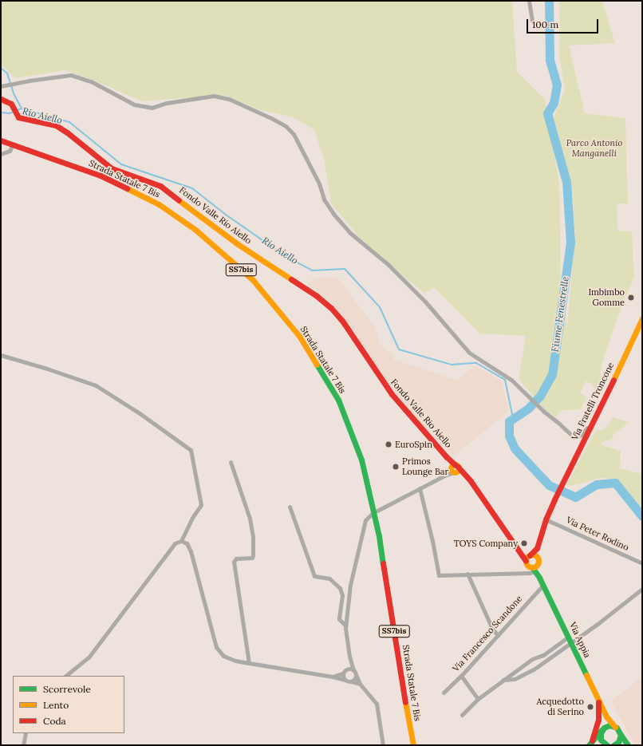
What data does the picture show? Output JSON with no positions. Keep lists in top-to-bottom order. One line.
{"streets":{"main road":["Strada Statale 7 Bis","Fondo Valle Rio Aiello","SS7bis","Via Fratelli Troncone","Via Appia"],"street":["Via Peter Rodino","Via Francesco Scandone"]},"crossings":[["Via Fratelli Troncone","Via Appia"],["Via Peter Rodino","Via Appia"],["Via Francesco Scandone","Via Appia"]],"water":["Rio Aiello","Fiume Fenestrelle"],"parks":["Parco Antonio Manganelli"],"places":["Imbimbo Gomme","EuroSpin","Primos Lounge Bar","TOYS Company","Acquedotto di Serino"],"legend":["Scorrevole","Lento","Coda"],"scale_bar":"100 m"}
